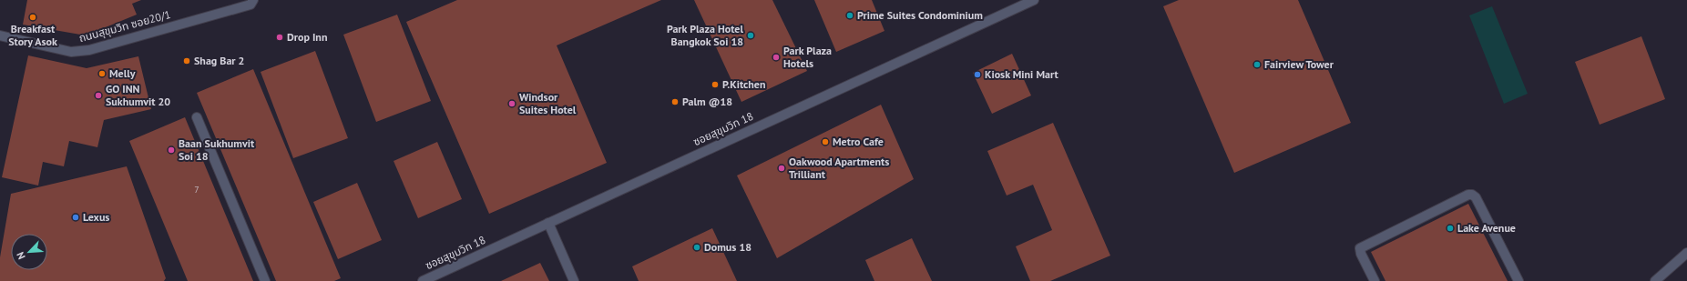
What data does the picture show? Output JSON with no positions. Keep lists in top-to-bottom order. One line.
{"streets":{"street":["ถนนสุขุมวิท ซอย20/1","ซอยสุขุมวิท 18"]},"places":["Prime Suites Condominium","Breakfast Story Asok","Park Plaza Hotel Bangkok Soi 18","Drop Inn","Park Plaza Hotels","Shag Bar 2","Fairview Tower","Melly","Kiosk Mini Mart","P.Kitchen","GO INN Sukhumvit 20","Palm @18","Windsor Suites Hotel","Metro Cafe","Baan Sukhumvit Soi 18","Oakwood Apartments Trilliant","Lexus","Lake Avenue","Domus 18"],"house_numbers":["7"],"north":"bottom left"}
